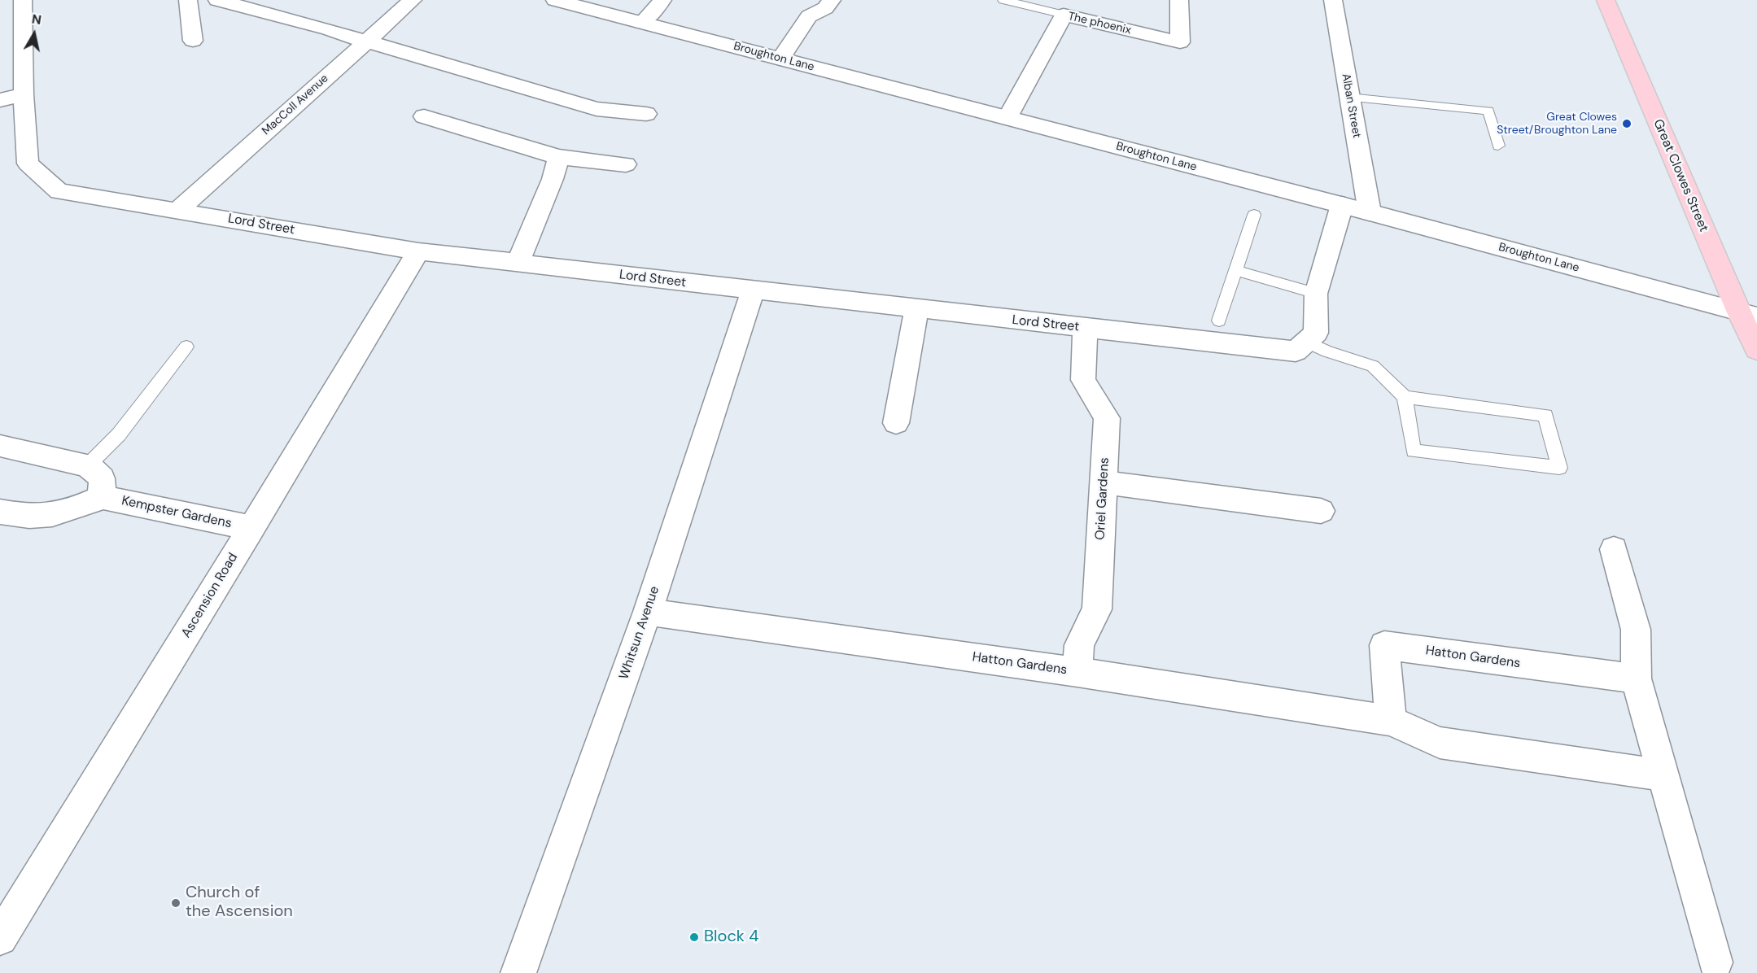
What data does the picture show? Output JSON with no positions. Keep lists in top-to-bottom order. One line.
{"streets":{"main road":["Great Clowes Street"],"street":["The phoenix","Broughton Lane","MacColl Avenue","Alban Street","Lord Street","Oriel Gardens","Kempster Gardens","Ascension Road","Whitsun Avenue","Hatton Gardens"]},"crossings":[["The phoenix","Broughton Lane"],["Broughton Lane","Alban Street"],["Broughton Lane","Great Clowes Street"],["MacColl Avenue","Lord Street"],["Lord Street","Oriel Gardens"],["Lord Street","Ascension Road"],["Lord Street","Whitsun Avenue"],["Oriel Gardens","Hatton Gardens"],["Kempster Gardens","Ascension Road"],["Whitsun Avenue","Hatton Gardens"]],"places":["Great Clowes Street/Broughton Lane","Church of the Ascension","Block 4"],"north":"top"}
